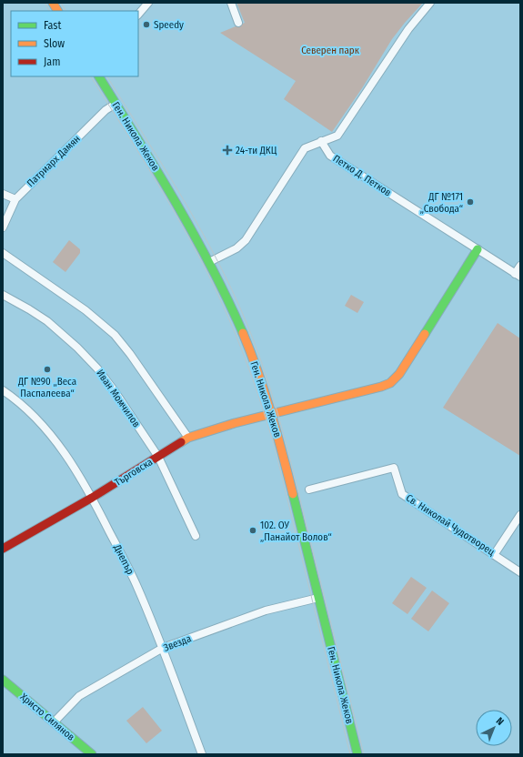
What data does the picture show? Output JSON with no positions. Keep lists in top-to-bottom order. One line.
{"streets":{"street":["Ген. Никола Жеков","Патриарх Дамян","Петко Д. Петков","Иван Момчилов","Търговска","Св. Николай Чудотворец","Днепър","Звезда","Христо Силянов"]},"crossings":[["Ген. Никола Жеков","Патриарх Дамян"],["Ген. Никола Жеков","Търговска"],["Ген. Никола Жеков","Звезда"],["Иван Момчилов","Търговска"],["Търговска","Днепър"],["Днепър","Звезда"],["Звезда","Христо Силянов"]],"parks":["Северен парк"],"places":{"other":["Speedy","ДГ №171 „Свобода“","ДГ №90 „Веса Паспалеева“","102. ОУ „Панайот Волов“"],"health":["24-ти ДКЦ"]},"legend":["Fast","Slow","Jam"],"north":"top right"}
